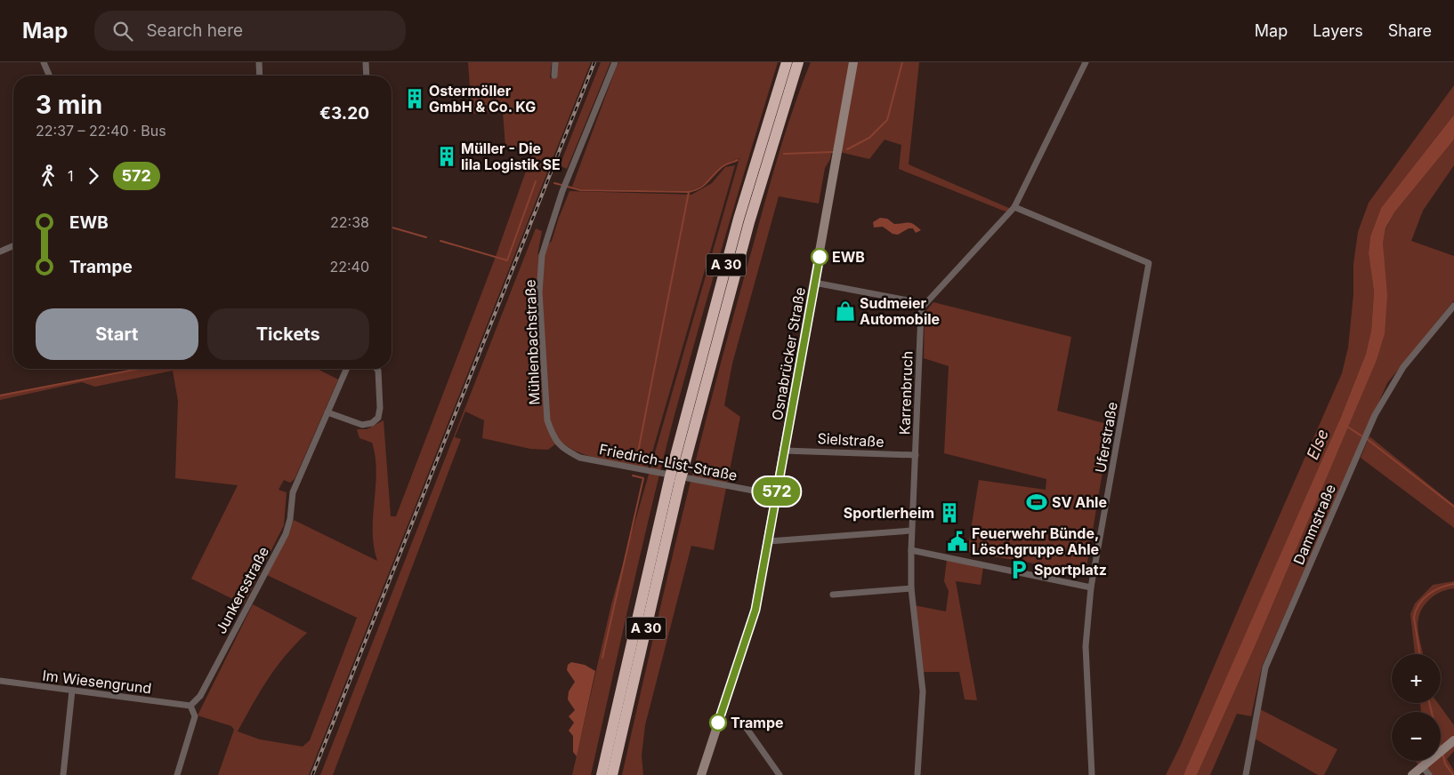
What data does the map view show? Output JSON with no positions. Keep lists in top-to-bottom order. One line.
{"streets":{"highway":["A 30"],"main road":["Osnabrücker Straße"],"street":["Mühlenbachstraße","Karrenbruch","Uferstraße","Sielstraße","Friedrich-List-Straße","Dammstraße","Junkersstraße","Im Wiesengrund"]},"crossings":[["Mühlenbachstraße","Friedrich-List-Straße"],["Osnabrücker Straße","Sielstraße"],["Osnabrücker Straße","Friedrich-List-Straße"],["Karrenbruch","Sielstraße"],["Junkersstraße","Im Wiesengrund"]],"water":["Else"],"places":{"building":["Ostermöller GmbH & Co. KG","Müller - Die lila Logistik SE","Sportlerheim"],"other":["EWB","Trampe"],"shop":["Sudmeier Automobile"],"sports":["SV Ahle"],"public building":["Feuerwehr Bünde, Löschgruppe Ahle"],"parking":["Sportplatz"]},"lines":["bus line 572"],"page":{"header":"Map","search":"Search here","nav":["Map","Layers","Share"],"on_map":"572","heading":["3 min","22:37 – 22:40 · Bus","€3.20"],"legs":["1","572"],"list":[{"name":"EWB","value":"22:38"},{"name":"Trampe","value":"22:40"}],"buttons":["Start","Tickets"],"map_buttons":["+","−"]}}
